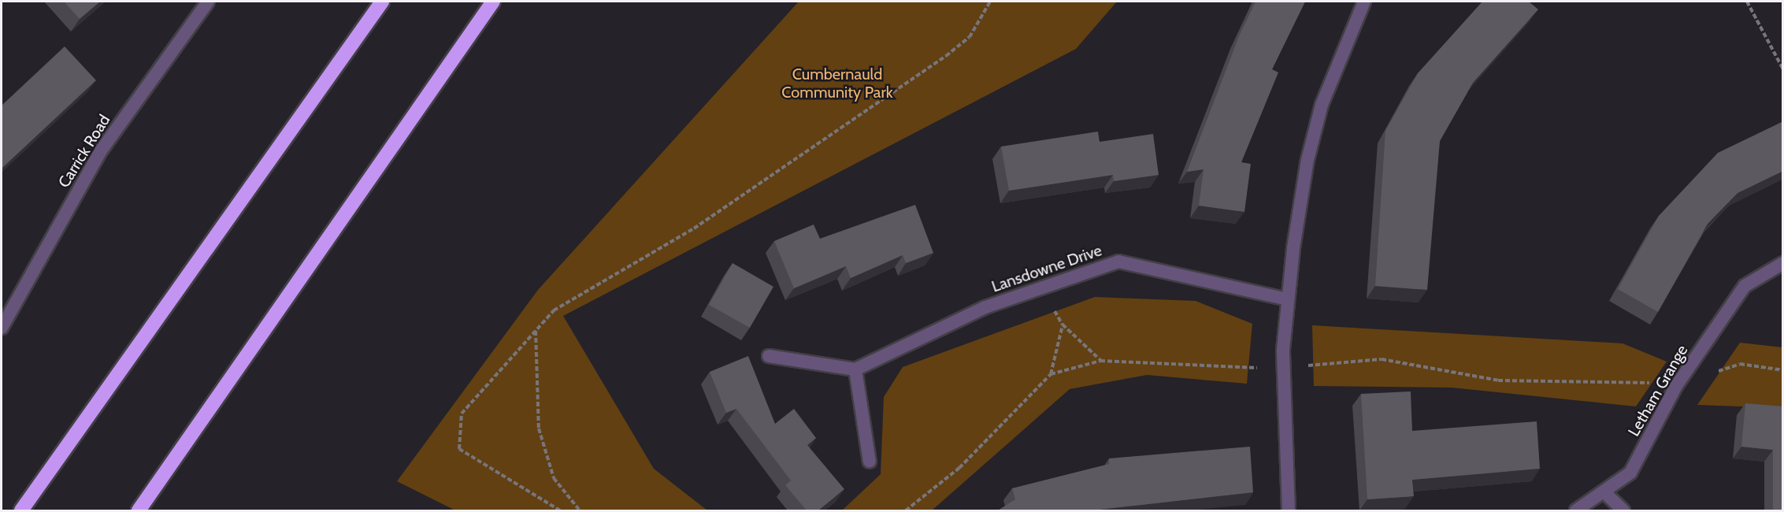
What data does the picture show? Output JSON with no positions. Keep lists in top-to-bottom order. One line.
{"streets":{"street":["Carrick Road","Lansdowne Drive","Letham Grange"]},"parks":["Cumbernauld Community Park"]}
